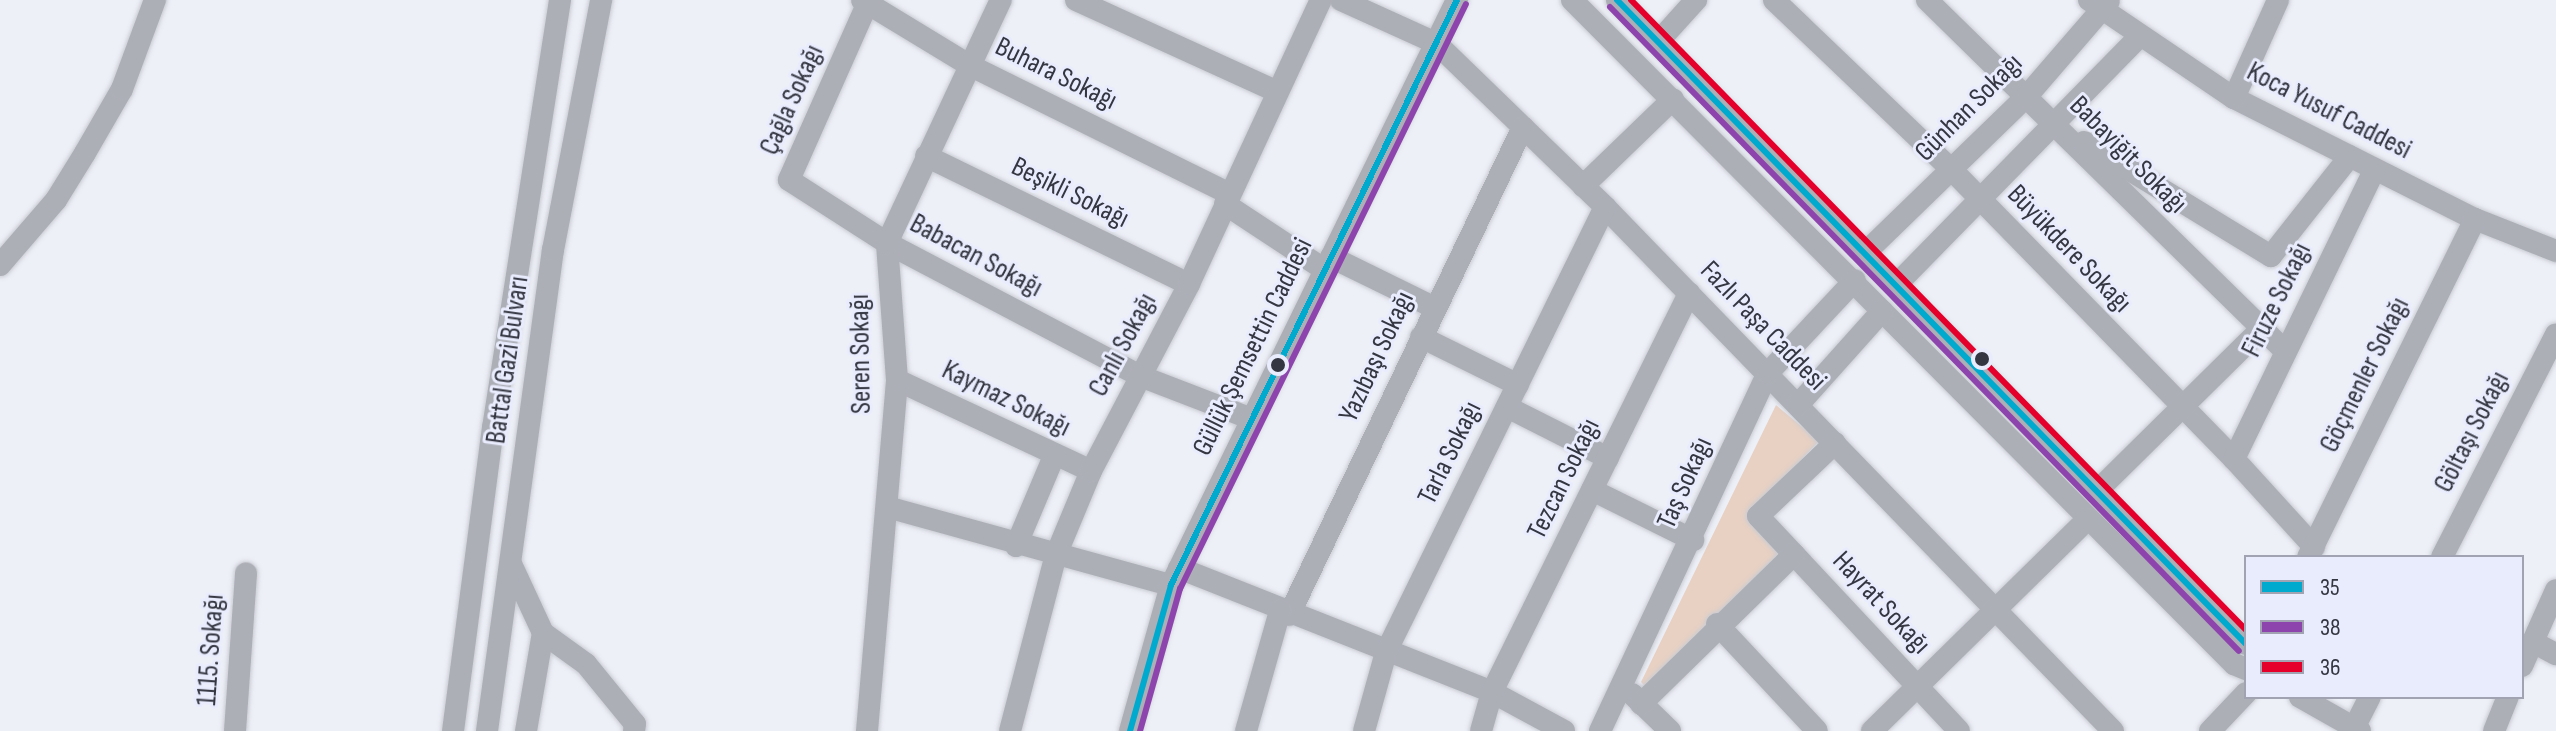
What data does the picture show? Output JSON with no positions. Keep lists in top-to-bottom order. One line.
{"streets":{"street":["Buhara Sokağı","Çağla Sokağı","Günhan Sokağı","Koca Yusuf Caddesi","Babayiğit Sokağı","Beşikli Sokağı","Büyükdere Sokağı","Babacan Sokağı","Firuze Sokağı","Fazlı Paşa Caddesi","Canlı Sokağı","Güllük Şemsettin Caddesi","Seren Sokağı","Yazıbaşı Sokağı","Battal Gazi Bulvarı","Göçmenler Sokağı","Kaymaz Sokağı","Göltaşı Sokağı","Tarla Sokağı","Tezcan Sokağı","Taş Sokağı","Hayrat Sokağı","1115. Sokağı"]},"crossings":[["Buhara Sokağı","Çağla Sokağı"],["Buhara Sokağı","Canlı Sokağı"],["Buhara Sokağı","Güllük Şemsettin Caddesi"],["Buhara Sokağı","Seren Sokağı"],["Buhara Sokağı","Yazıbaşı Sokağı"],["Çağla Sokağı","Babacan Sokağı"],["Günhan Sokağı","Koca Yusuf Caddesi"],["Günhan Sokağı","Babayiğit Sokağı"],["Günhan Sokağı","Büyükdere Sokağı"],["Koca Yusuf Caddesi","Firuze Sokağı"],["Koca Yusuf Caddesi","Göçmenler Sokağı"],["Babayiğit Sokağı","Firuze Sokağı"],["Beşikli Sokağı","Canlı Sokağı"],["Beşikli Sokağı","Seren Sokağı"],["Büyükdere Sokağı","Firuze Sokağı"],["Büyükdere Sokağı","Göçmenler Sokağı"],["Babacan Sokağı","Canlı Sokağı"],["Babacan Sokağı","Güllük Şemsettin Caddesi"],["Babacan Sokağı","Seren Sokağı"],["Fazlı Paşa Caddesi","Güllük Şemsettin Caddesi"],["Fazlı Paşa Caddesi","Yazıbaşı Sokağı"],["Fazlı Paşa Caddesi","Tarla Sokağı"],["Fazlı Paşa Caddesi","Tezcan Sokağı"],["Fazlı Paşa Caddesi","Taş Sokağı"],["Fazlı Paşa Caddesi","Hayrat Sokağı"],["Canlı Sokağı","Kaymaz Sokağı"],["Seren Sokağı","Kaymaz Sokağı"]],"lines":["transit line 35","transit line 36","transit line 38"],"legend":["35","38","36"]}
